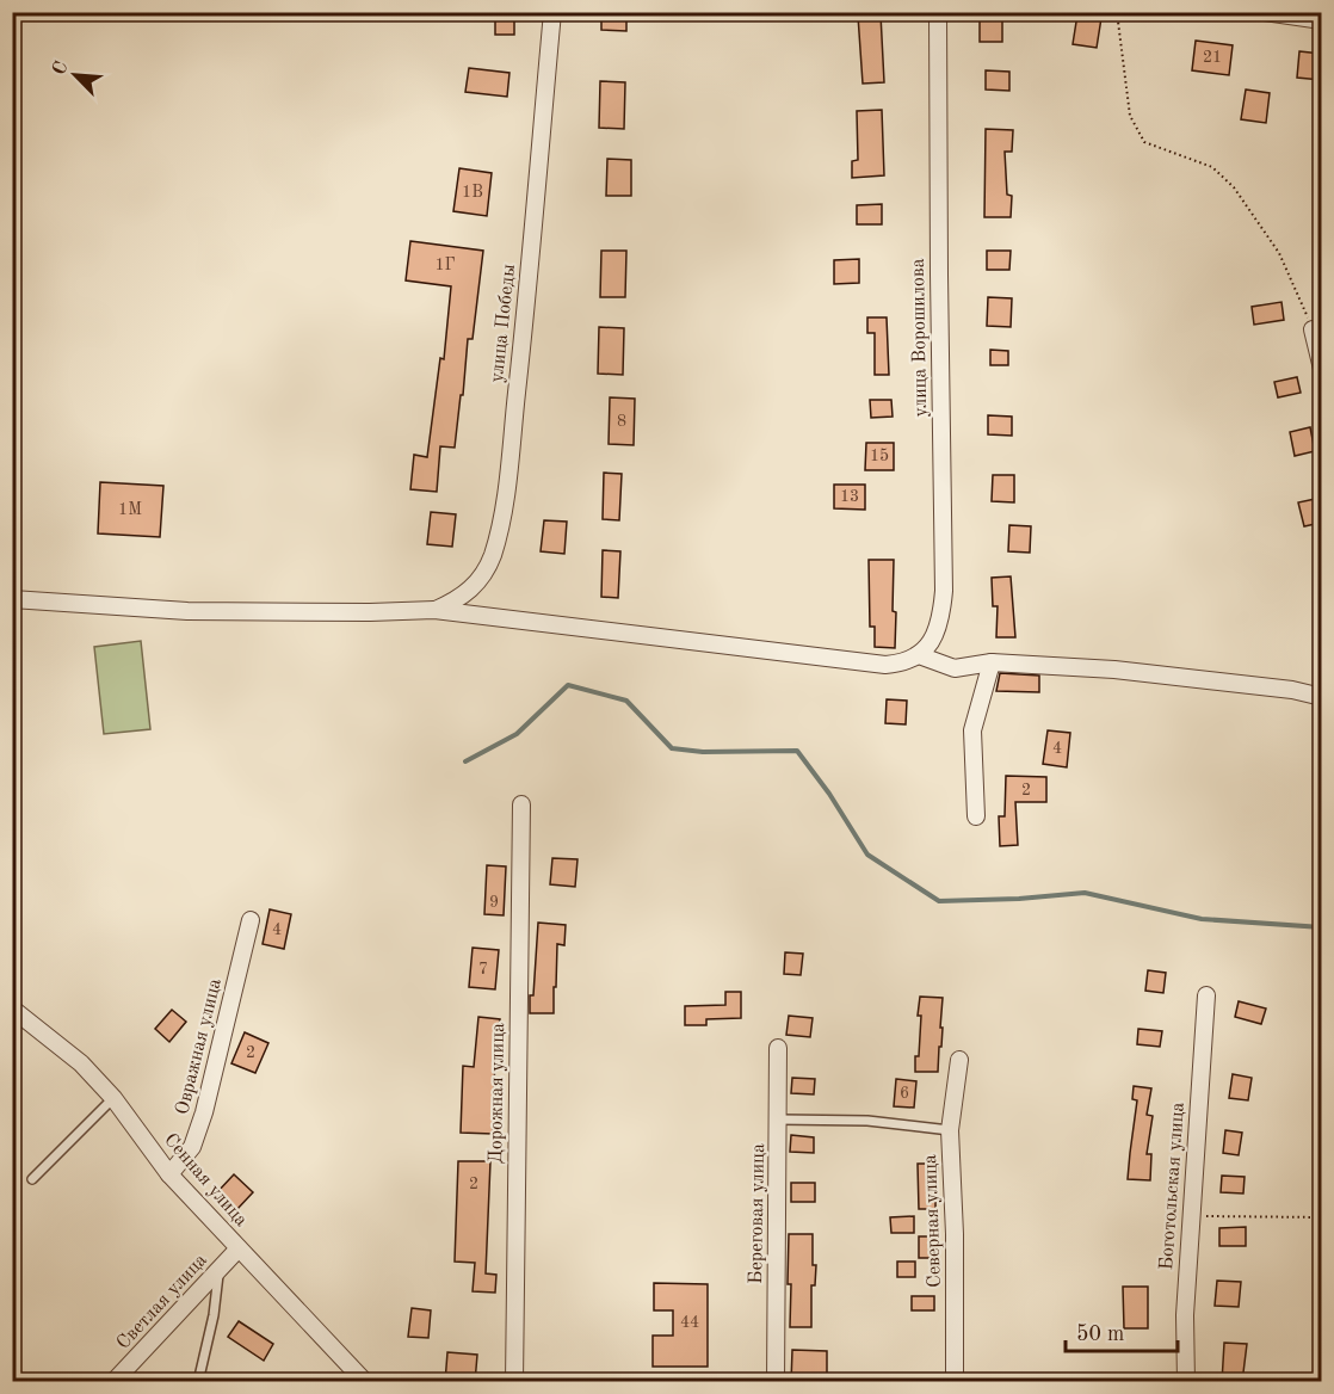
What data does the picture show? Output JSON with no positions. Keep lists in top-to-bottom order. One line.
{"streets":{"street":["улица Победы","улица Ворошилова","Овражная улица","Дорожная улица","Сенная улица","Боготольская улица","Береговая улица","Северная улица","Светлая улица"]},"crossings":[["Овражная улица","Сенная улица"],["Сенная улица","Светлая улица"]],"house_numbers":["21","1В","1Г","8","15","13","1М","4","2","9","4","7","2","6","2","44"],"scale_bar":"50 m","north":"top left"}
